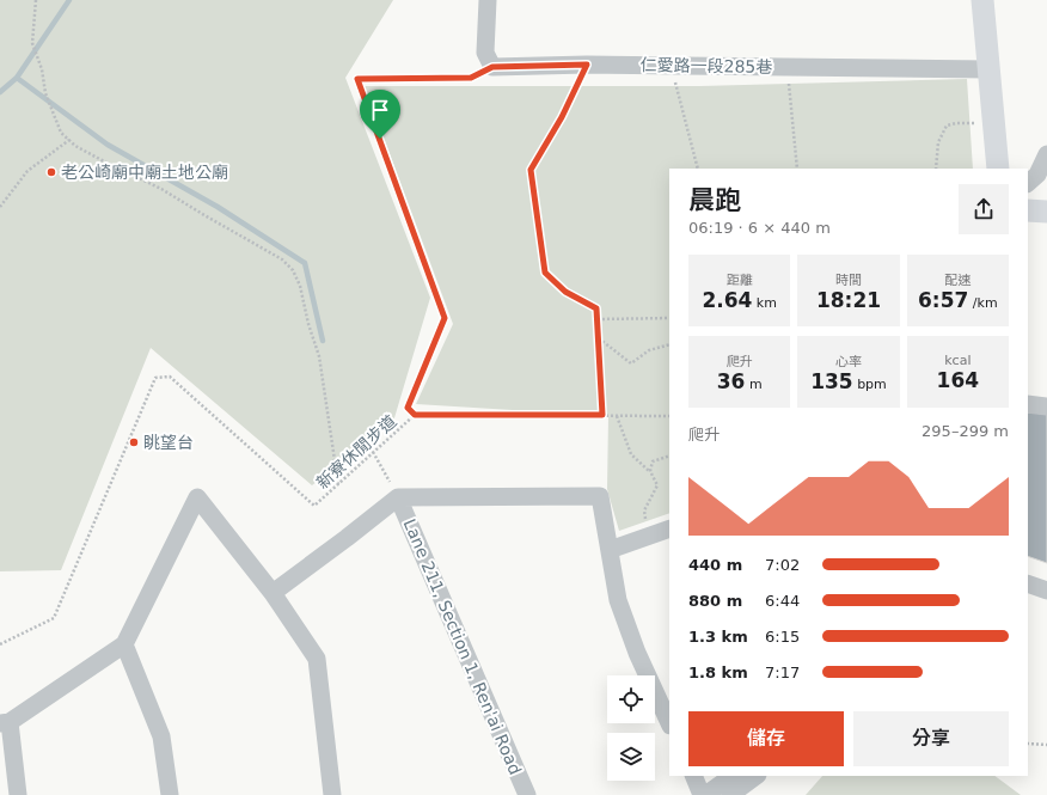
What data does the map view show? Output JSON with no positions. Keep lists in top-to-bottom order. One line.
{"streets":{"street":["仁愛路一段285巷","Lane 211, Section 1, Ren'ai Road"],"path":["新寮休閒步道"]},"crossings":[["仁愛路一段285巷","新寮休閒步道"]],"places":["老公崎廟中廟土地公廟","眺望台"],"page":{"heading":["晨跑","06:19 · 6 × 440 m"],"stats":[["距離","2.64 km"],["時間","18:21"],["配速","6:57 /km"],["爬升","36 m"],["心率","135 bpm"],["kcal","164"]],"chart":["爬升","295–299 m"],"list":[{"name":"440 m","note":"7:02"},{"name":"880 m","note":"6:44"},{"name":"1.3 km","note":"6:15"},{"name":"1.8 km","note":"7:17"}],"buttons":["儲存","分享"]}}
